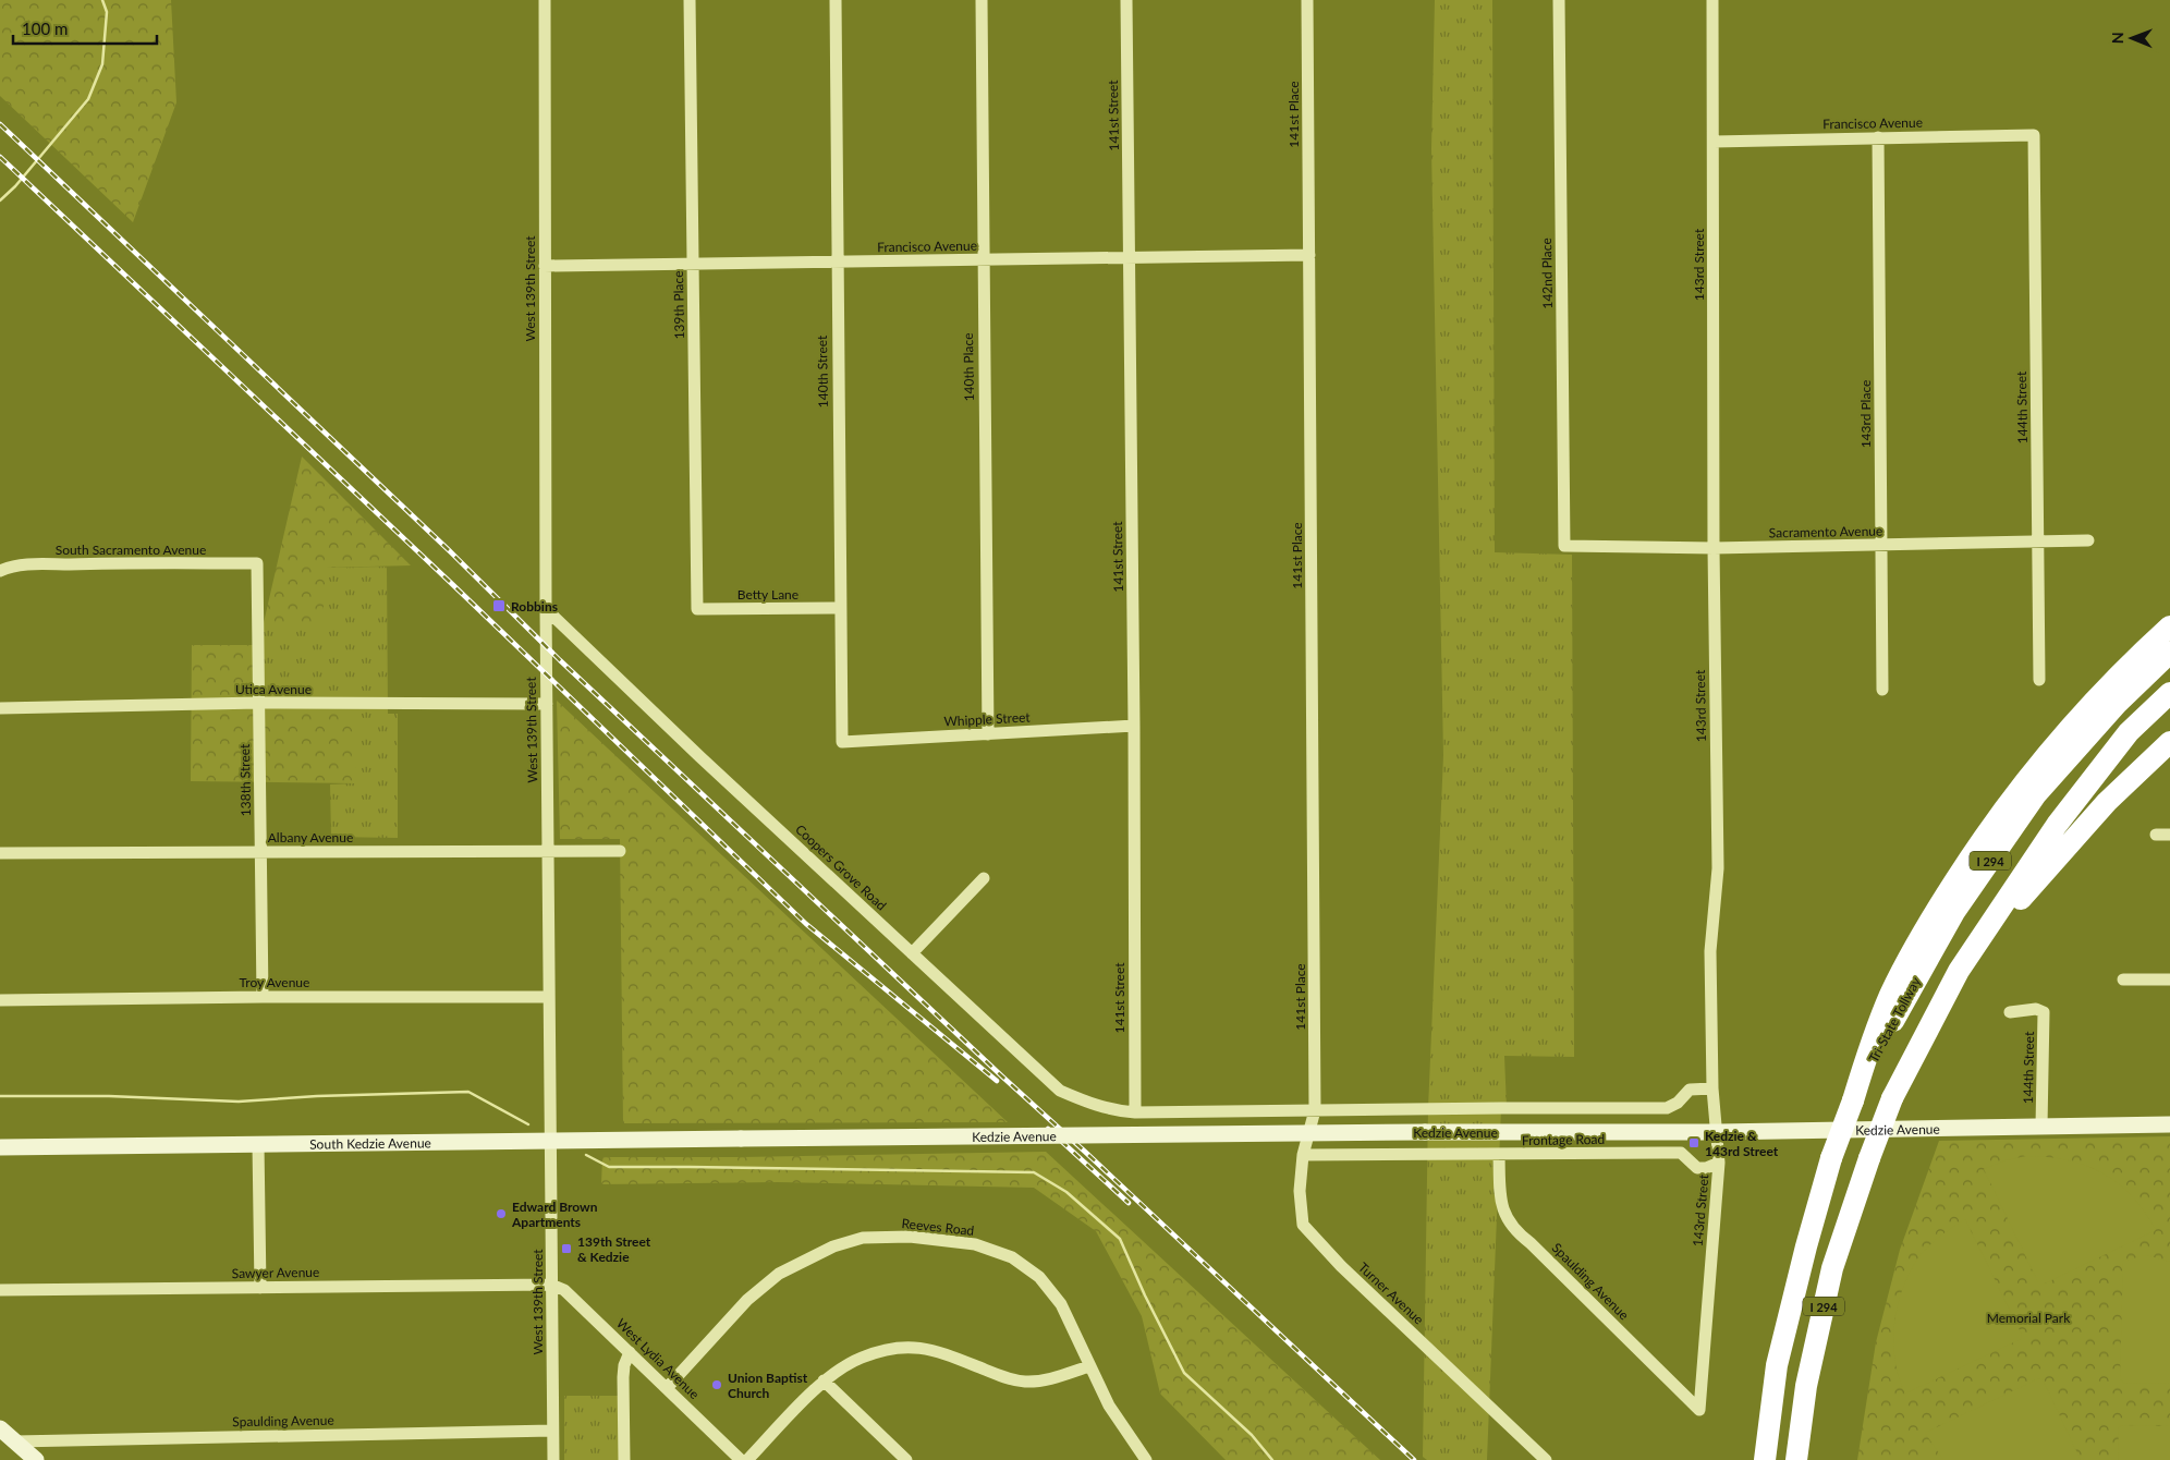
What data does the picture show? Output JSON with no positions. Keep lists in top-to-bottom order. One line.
{"streets":{"highway":["I 294","Tri-State Tollway"],"main road":["Kedzie Avenue","South Kedzie Avenue"],"street":["141st Place","141st Street","Francisco Avenue","143rd Street","142nd Place","West 139th Street","139th Place","140th Place","140th Street","144th Street","143rd Place","Sacramento Avenue","South Sacramento Avenue","Betty Lane","Utica Avenue","Whipple Street","138th Street","Albany Avenue","Coopers Grove Road","Troy Avenue","Frontage Road","Reeves Road","Sawyer Avenue","Spaulding Avenue","Turner Avenue","West Lydia Avenue"]},"crossings":[["141st Place","Francisco Avenue"],["141st Place","Coopers Grove Road"],["141st Place","Turner Avenue"],["141st Street","Francisco Avenue"],["141st Street","Whipple Street"],["141st Street","Coopers Grove Road"],["Francisco Avenue","143rd Street"],["Francisco Avenue","West 139th Street"],["Francisco Avenue","139th Place"],["Francisco Avenue","140th Place"],["Francisco Avenue","140th Street"],["Francisco Avenue","144th Street"],["Francisco Avenue","143rd Place"],["143rd Street","Sacramento Avenue"],["143rd Street","Coopers Grove Road"],["143rd Street","Kedzie Avenue"],["143rd Street","Frontage Road"],["143rd Street","Spaulding Avenue"],["142nd Place","Sacramento Avenue"],["West 139th Street","Utica Avenue"],["West 139th Street","Albany Avenue"],["West 139th Street","Coopers Grove Road"],["West 139th Street","Troy Avenue"],["West 139th Street","South Kedzie Avenue"],["West 139th Street","Sawyer Avenue"],["West 139th Street","Spaulding Avenue"],["West 139th Street","West Lydia Avenue"],["139th Place","Betty Lane"],["140th Place","Whipple Street"],["140th Street","Betty Lane"],["140th Street","Whipple Street"],["144th Street","Sacramento Avenue"],["144th Street","Kedzie Avenue"],["143rd Place","Sacramento Avenue"],["South Sacramento Avenue","138th Street"],["Utica Avenue","138th Street"],["138th Street","Albany Avenue"],["138th Street","Troy Avenue"],["Coopers Grove Road","Turner Avenue"],["Kedzie Avenue","South Kedzie Avenue"],["Frontage Road","Spaulding Avenue"],["Frontage Road","Turner Avenue"],["Reeves Road","West Lydia Avenue"],["Sawyer Avenue","West Lydia Avenue"]],"parks":["Memorial Park"],"places":{"transit":["Robbins","Kedzie & 143rd Street","139th Street & Kedzie"],"other":["Edward Brown Apartments","Union Baptist Church"]},"scale_bar":"100 m","north":"left"}
